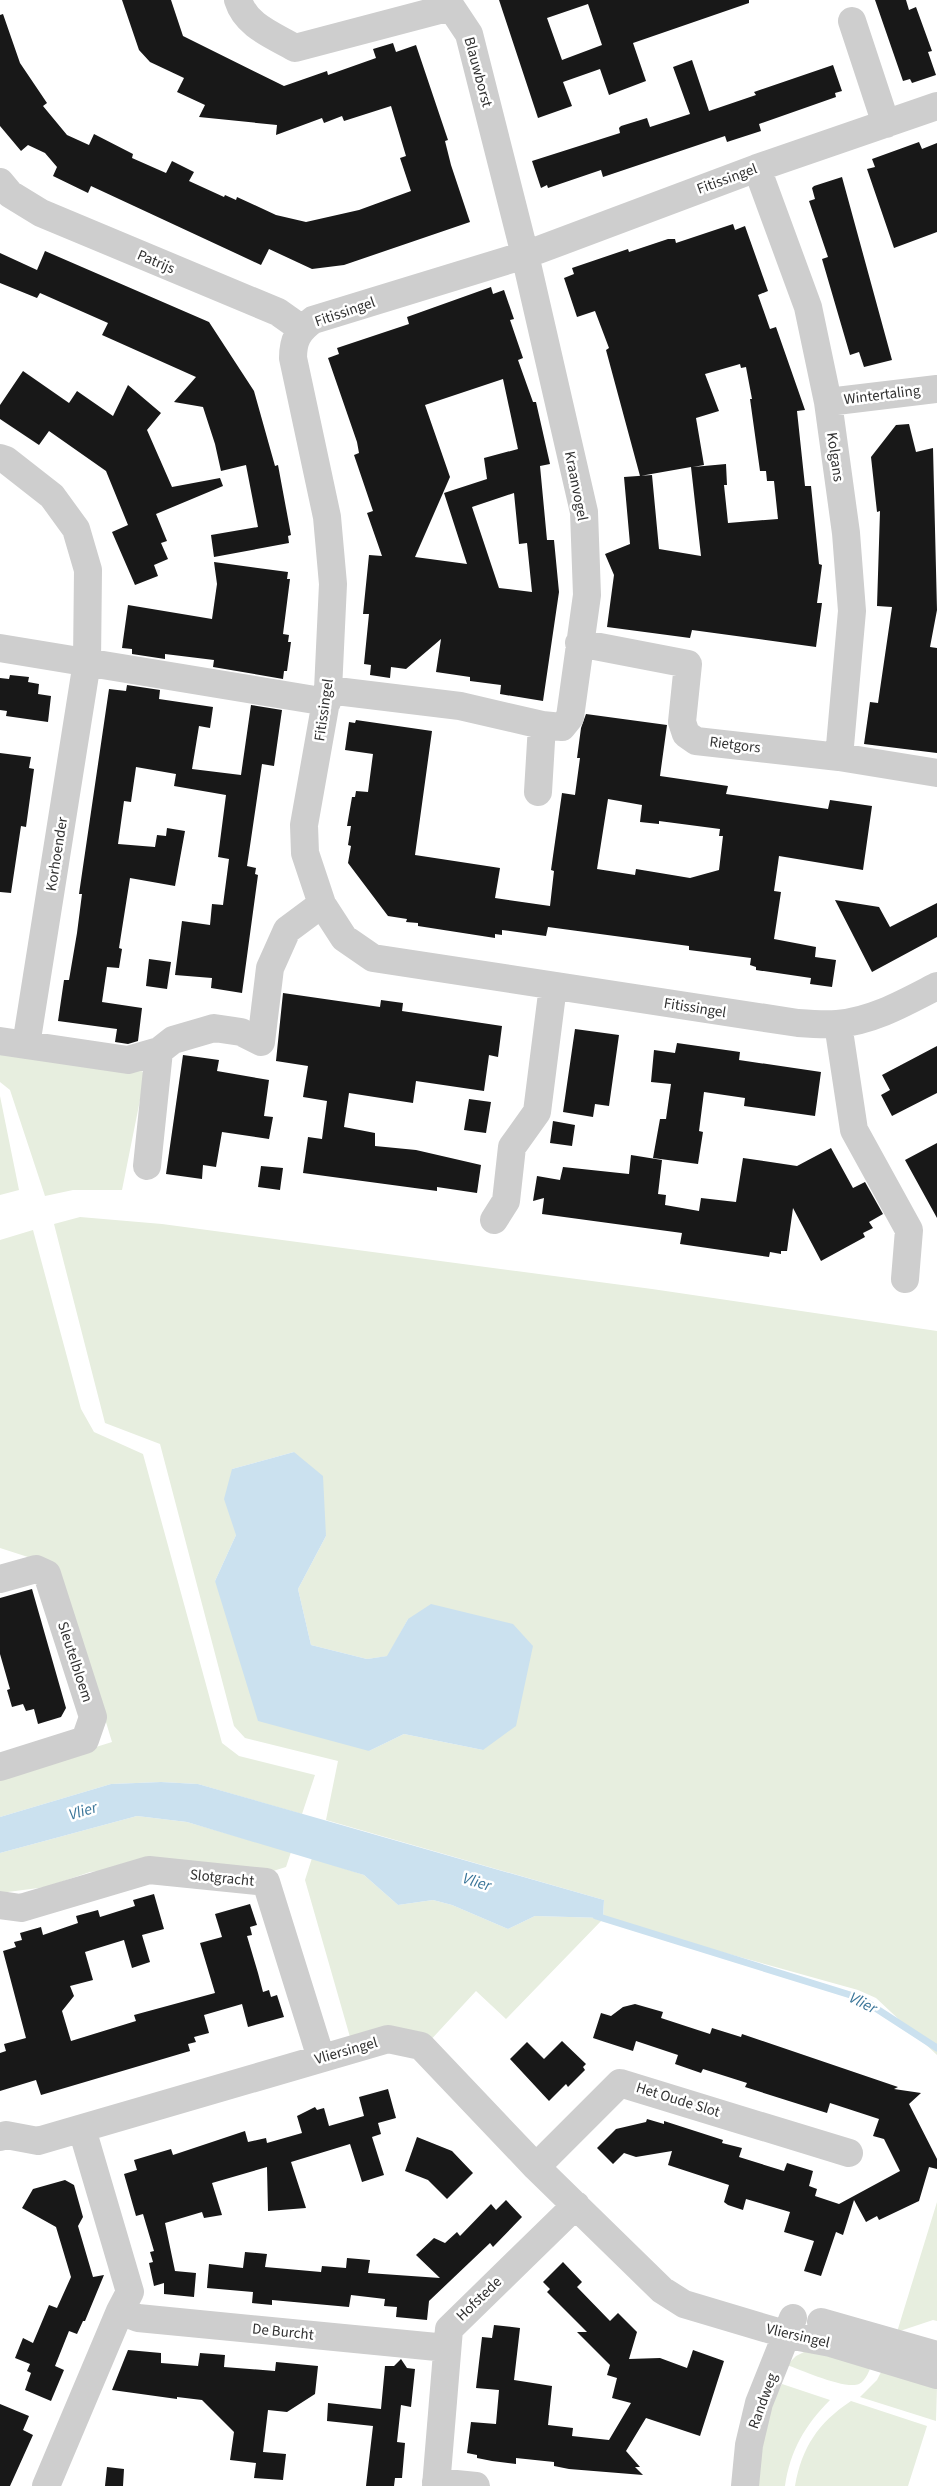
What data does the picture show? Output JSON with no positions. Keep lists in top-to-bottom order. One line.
{"streets":{"street":["Blauwborst","Fitissingel","Patrijs","Wintertaling","Kolgans","Kraanvogel","Rietgors","Korhoender","Sleutelbloem","Slotgracht","Vliersingel","Het Oude Slot","Hofstede","De Burcht","Randweg"]},"crossings":[["Blauwborst","Fitissingel"],["Blauwborst","Kraanvogel"],["Fitissingel","Patrijs"],["Fitissingel","Kolgans"],["Fitissingel","Kraanvogel"],["Fitissingel","Korhoender"],["Wintertaling","Kolgans"],["Kolgans","Rietgors"],["Kraanvogel","Rietgors"],["Slotgracht","Vliersingel"],["Vliersingel","Het Oude Slot"],["Vliersingel","Hofstede"],["Vliersingel","Randweg"],["Hofstede","De Burcht"]],"water":["Vlier"]}
